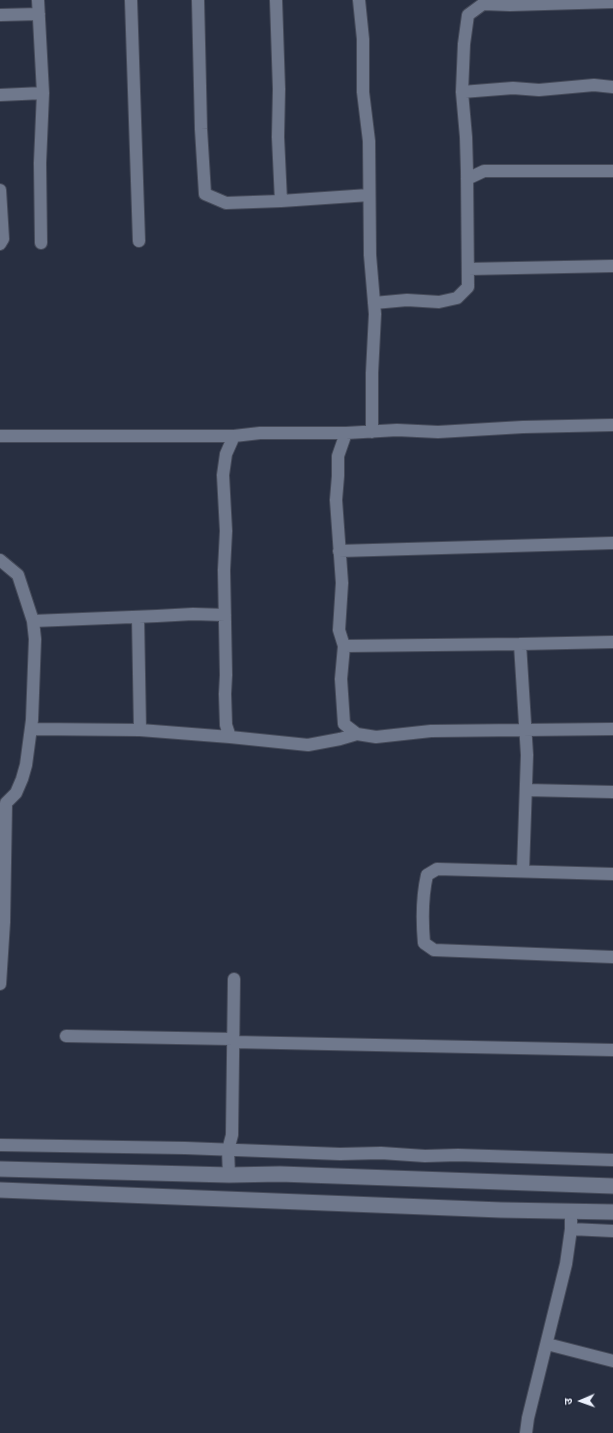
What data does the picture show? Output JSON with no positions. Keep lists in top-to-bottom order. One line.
{"north":"left"}
